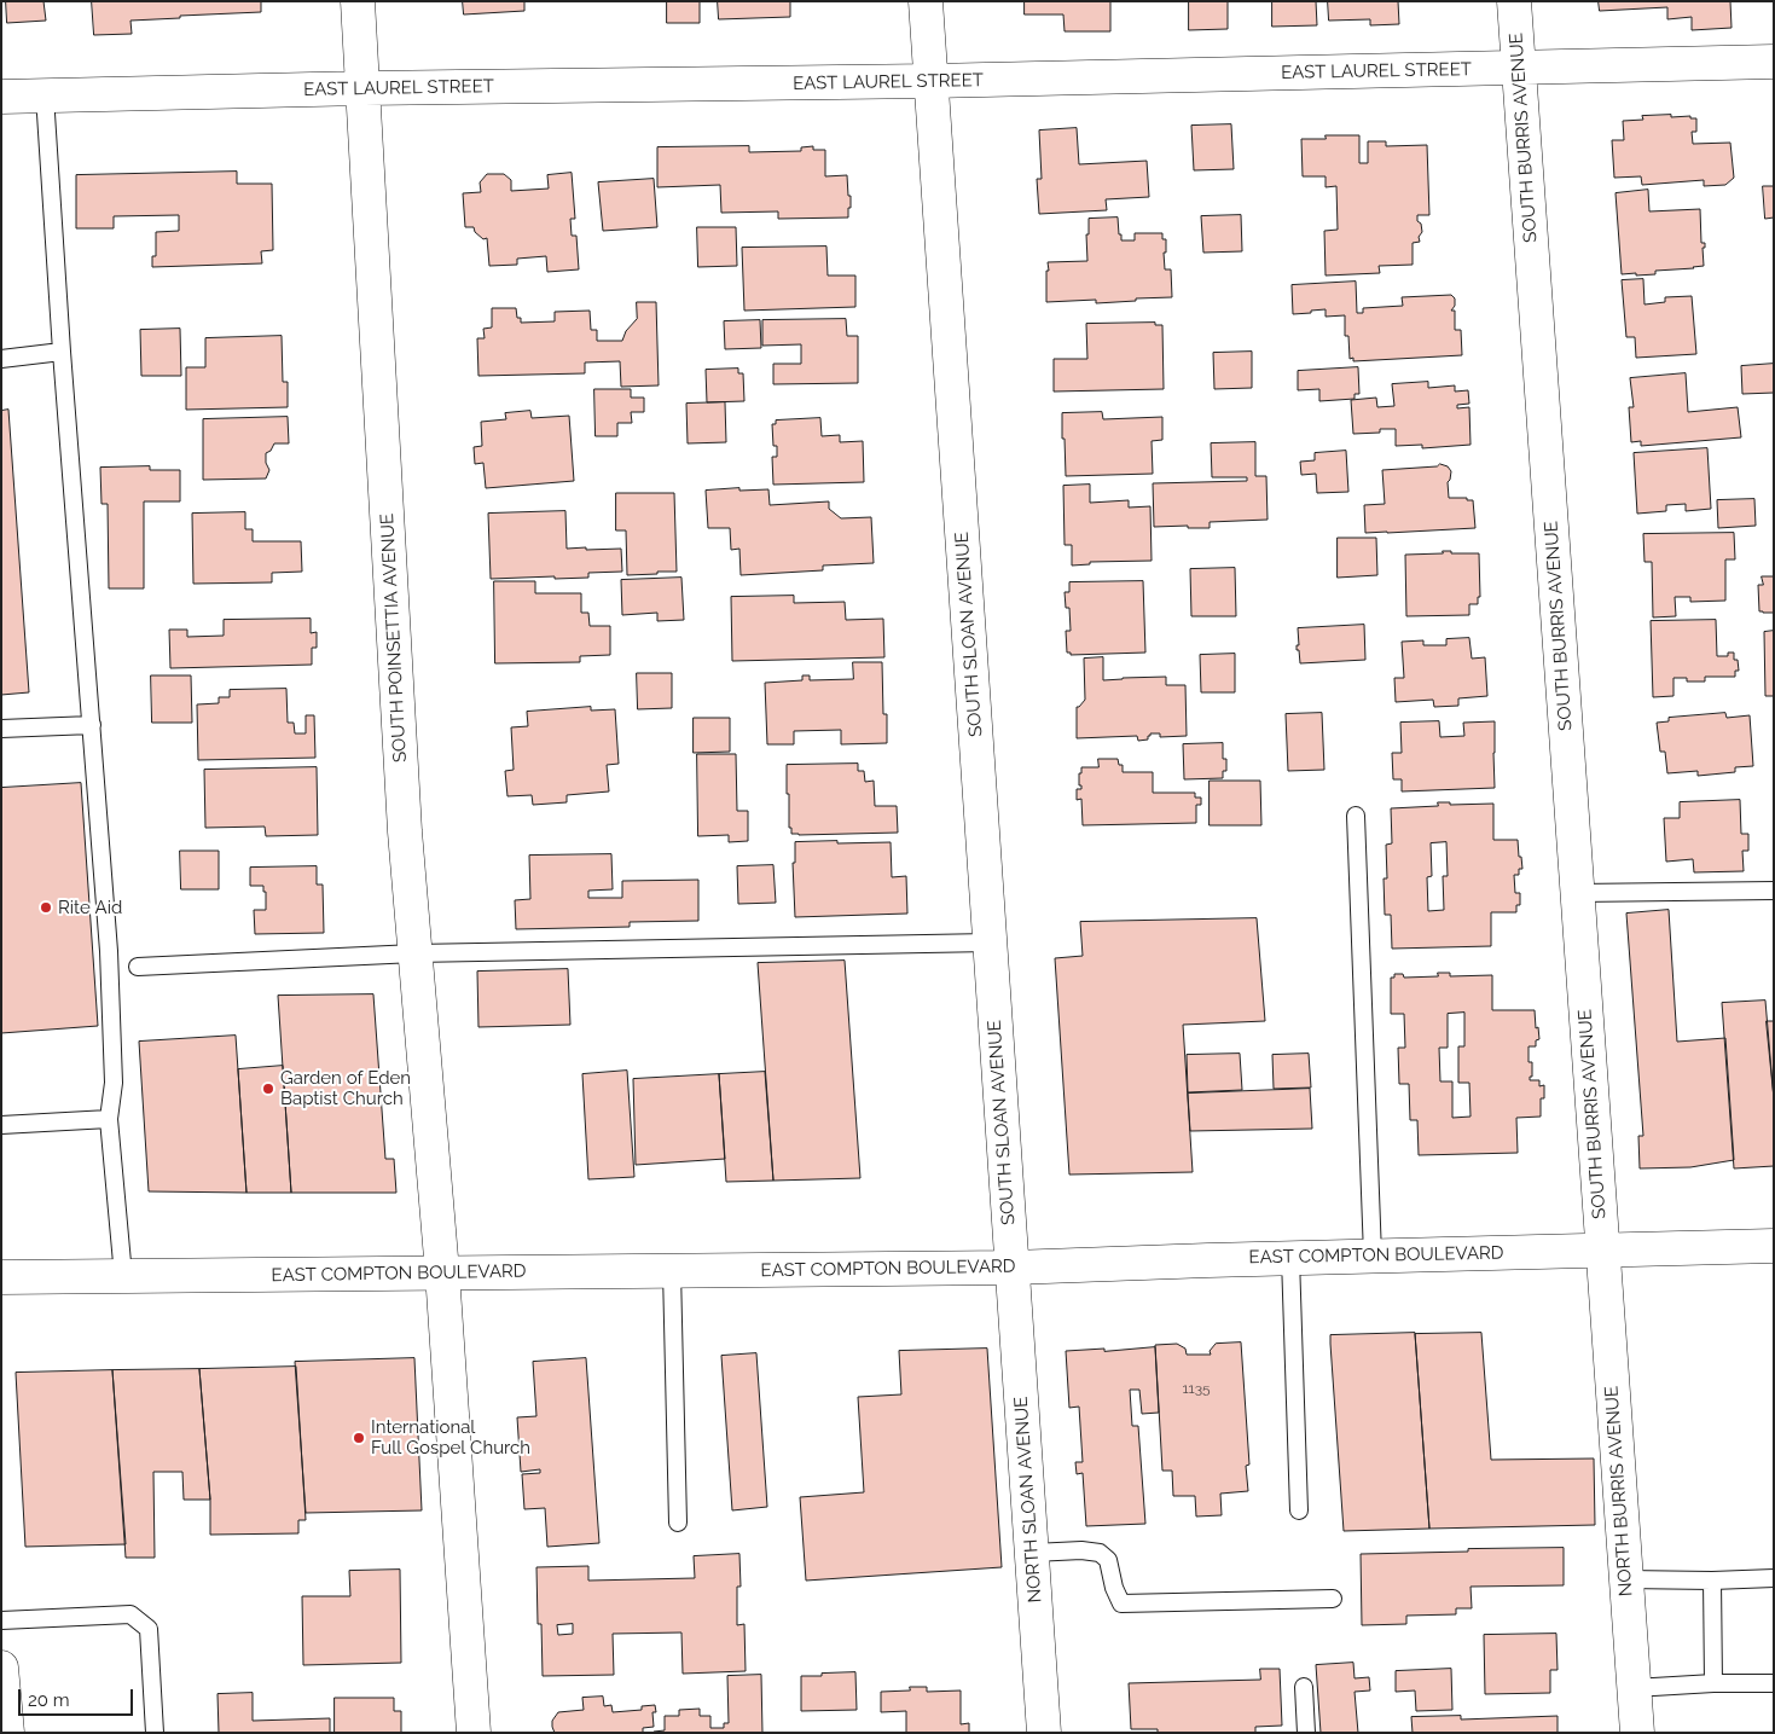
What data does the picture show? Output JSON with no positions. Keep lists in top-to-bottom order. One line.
{"streets":{"street":["EAST LAUREL STREET","SOUTH BURRIS AVENUE","SOUTH SLOAN AVENUE","SOUTH POINSETTIA AVENUE","EAST COMPTON BOULEVARD","NORTH BURRIS AVENUE","NORTH SLOAN AVENUE"]},"crossings":[["EAST LAUREL STREET","SOUTH BURRIS AVENUE"],["EAST LAUREL STREET","SOUTH SLOAN AVENUE"],["EAST LAUREL STREET","SOUTH POINSETTIA AVENUE"],["SOUTH BURRIS AVENUE","EAST COMPTON BOULEVARD"],["SOUTH BURRIS AVENUE","NORTH BURRIS AVENUE"],["SOUTH SLOAN AVENUE","EAST COMPTON BOULEVARD"],["SOUTH SLOAN AVENUE","NORTH SLOAN AVENUE"],["SOUTH POINSETTIA AVENUE","EAST COMPTON BOULEVARD"],["EAST COMPTON BOULEVARD","NORTH BURRIS AVENUE"],["EAST COMPTON BOULEVARD","NORTH SLOAN AVENUE"]],"places":["Rite Aid","Garden of Eden Baptist Church","International Full Gospel Church"],"house_numbers":["1135"],"scale_bar":"20 m"}
